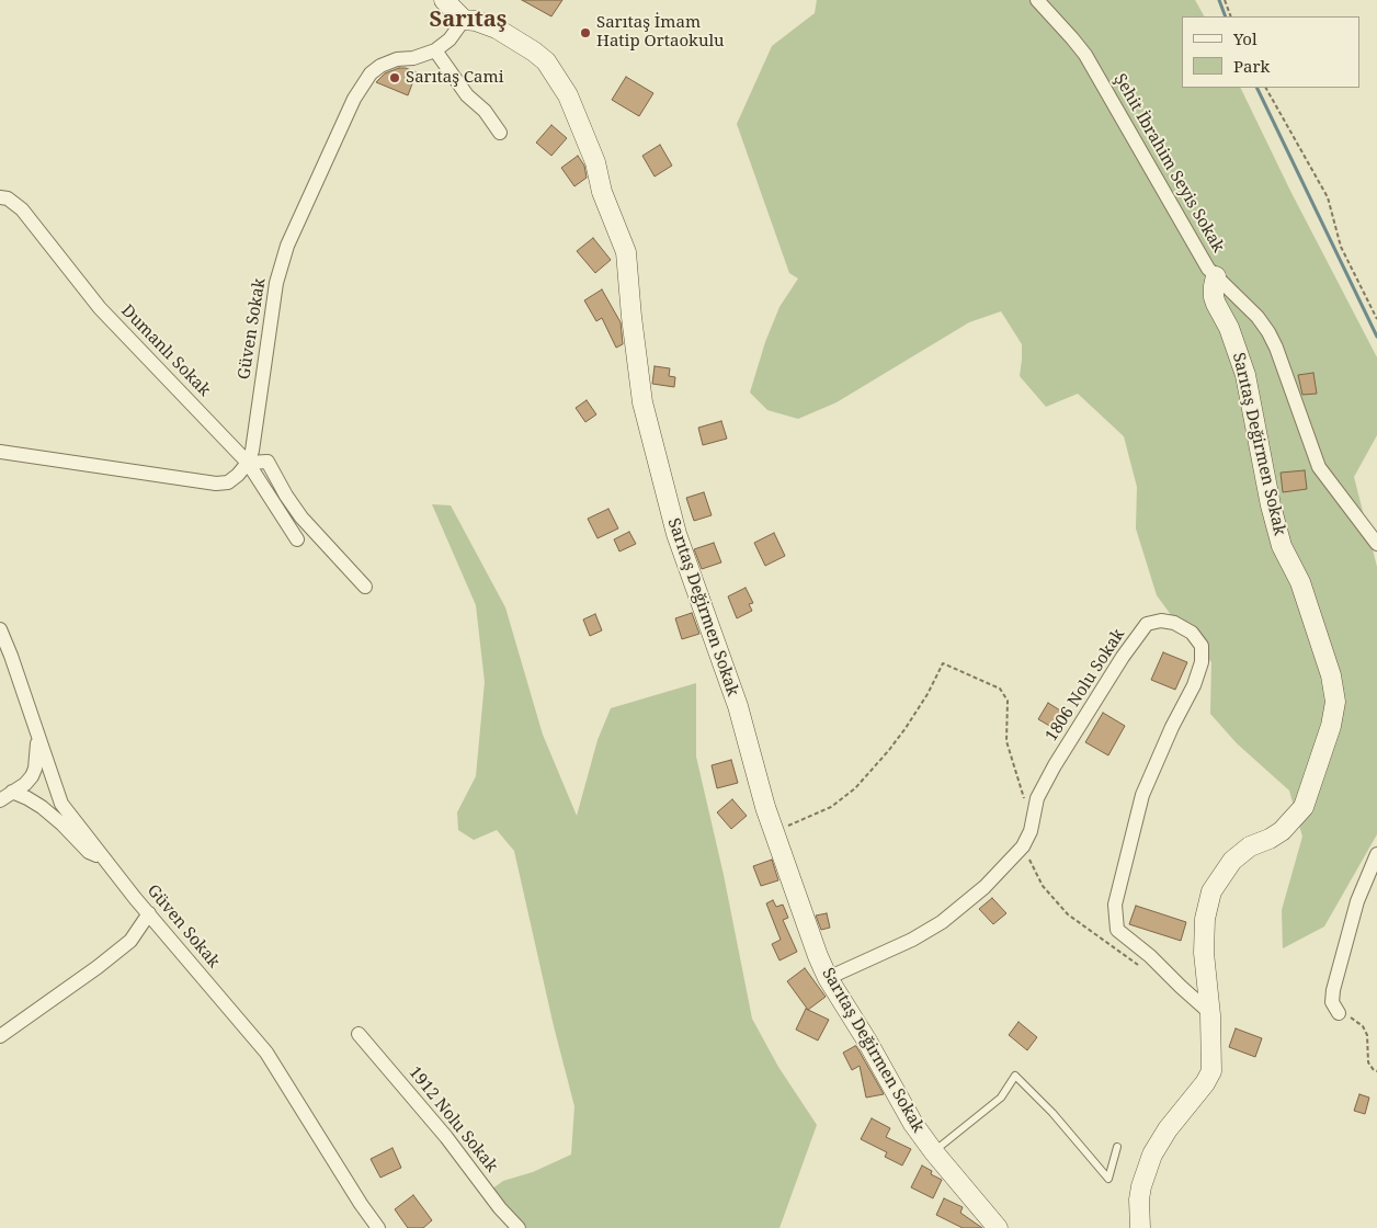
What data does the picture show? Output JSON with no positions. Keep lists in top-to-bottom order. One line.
{"streets":{"street":["Şehit İbrahim Seyis Sokak","Güven Sokak","Dumanlı Sokak","Sarıtaş Değirmen Sokak","1806 Nolu Sokak","1912 Nolu Sokak"]},"crossings":[["Şehit İbrahim Seyis Sokak","Sarıtaş Değirmen Sokak"],["Güven Sokak","Dumanlı Sokak"],["Güven Sokak","Sarıtaş Değirmen Sokak"],["Sarıtaş Değirmen Sokak","1806 Nolu Sokak"]],"districts":["Sarıtaş"],"places":["Sarıtaş İmam Hatip Ortaokulu","Sarıtaş Cami"],"legend":["Yol","Park"]}
